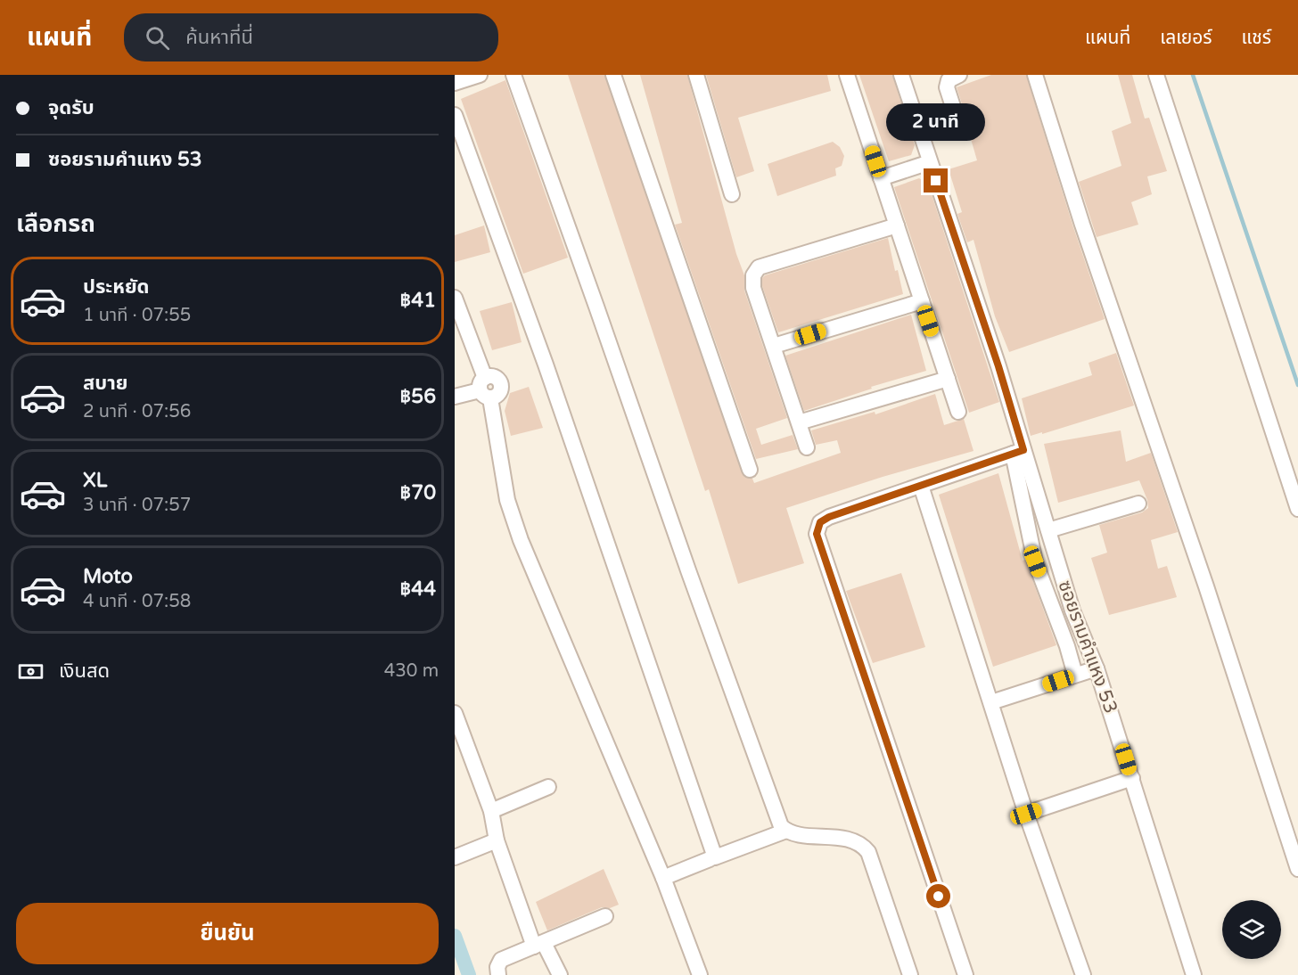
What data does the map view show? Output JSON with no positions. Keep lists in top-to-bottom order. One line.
{"streets":{"street":["ซอยรามคำแหง 53"]},"page":{"header":"แผนที่","search":"ค้นหาที่นี่","nav":["แผนที่","เลเยอร์","แชร์"],"banner":["จุดรับ","ซอยรามคำแหง 53"],"bubble":"2 นาที","heading":"เลือกรถ","list":[{"name":"ประหยัด","note":"1 นาที · 07:55","value":"฿41"},{"name":"สบาย","note":"2 นาที · 07:56","value":"฿56"},{"name":"XL","note":"3 นาที · 07:57","value":"฿70"},{"name":"Moto","note":"4 นาที · 07:58","value":"฿44"}],"pay":["เงินสด","430 m"],"buttons":"ยืนยัน"}}
